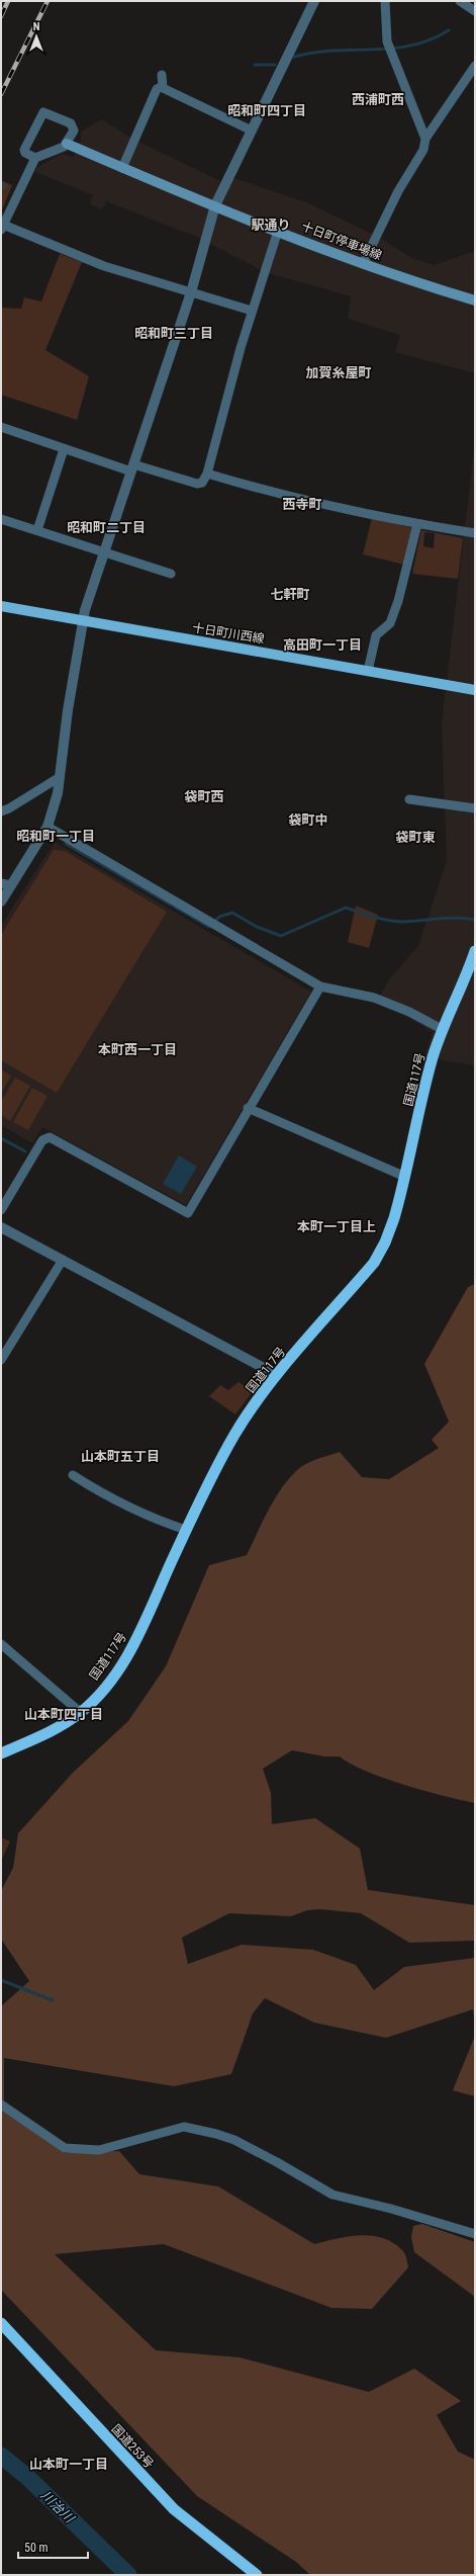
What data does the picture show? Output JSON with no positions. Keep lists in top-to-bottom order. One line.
{"streets":{"highway":["国道117号","国道253号"],"main road":["十日町停車場線","十日町川西線"]},"districts":["西浦町西","昭和町四丁目","駅通り","昭和町三丁目","加賀糸屋町","西寺町","昭和町二丁目","七軒町","高田町一丁目","袋町西","袋町中","昭和町一丁目","袋町東","本町西一丁目","本町一丁目上","山本町五丁目","山本町四丁目","山本町一丁目"],"water":["川治川"],"scale_bar":"50 m","north":"top"}
